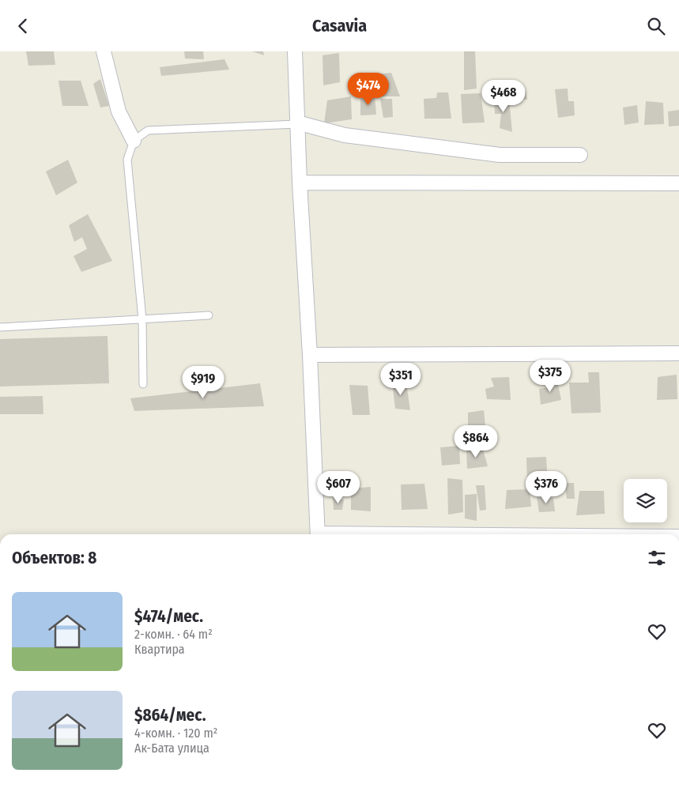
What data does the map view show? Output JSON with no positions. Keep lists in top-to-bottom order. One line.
{"page":{"header":"Casavia","price":["$474","$468","$375","$351","$919","$864","$607","$376"],"heading":"Объектов: 8","list":[{"name":"$474/мес.","note":"2-комн. · 64 m² · Квартира"},{"name":"$864/мес.","note":"4-комн. · 120 m² · Ак-Бата улица"}]}}
